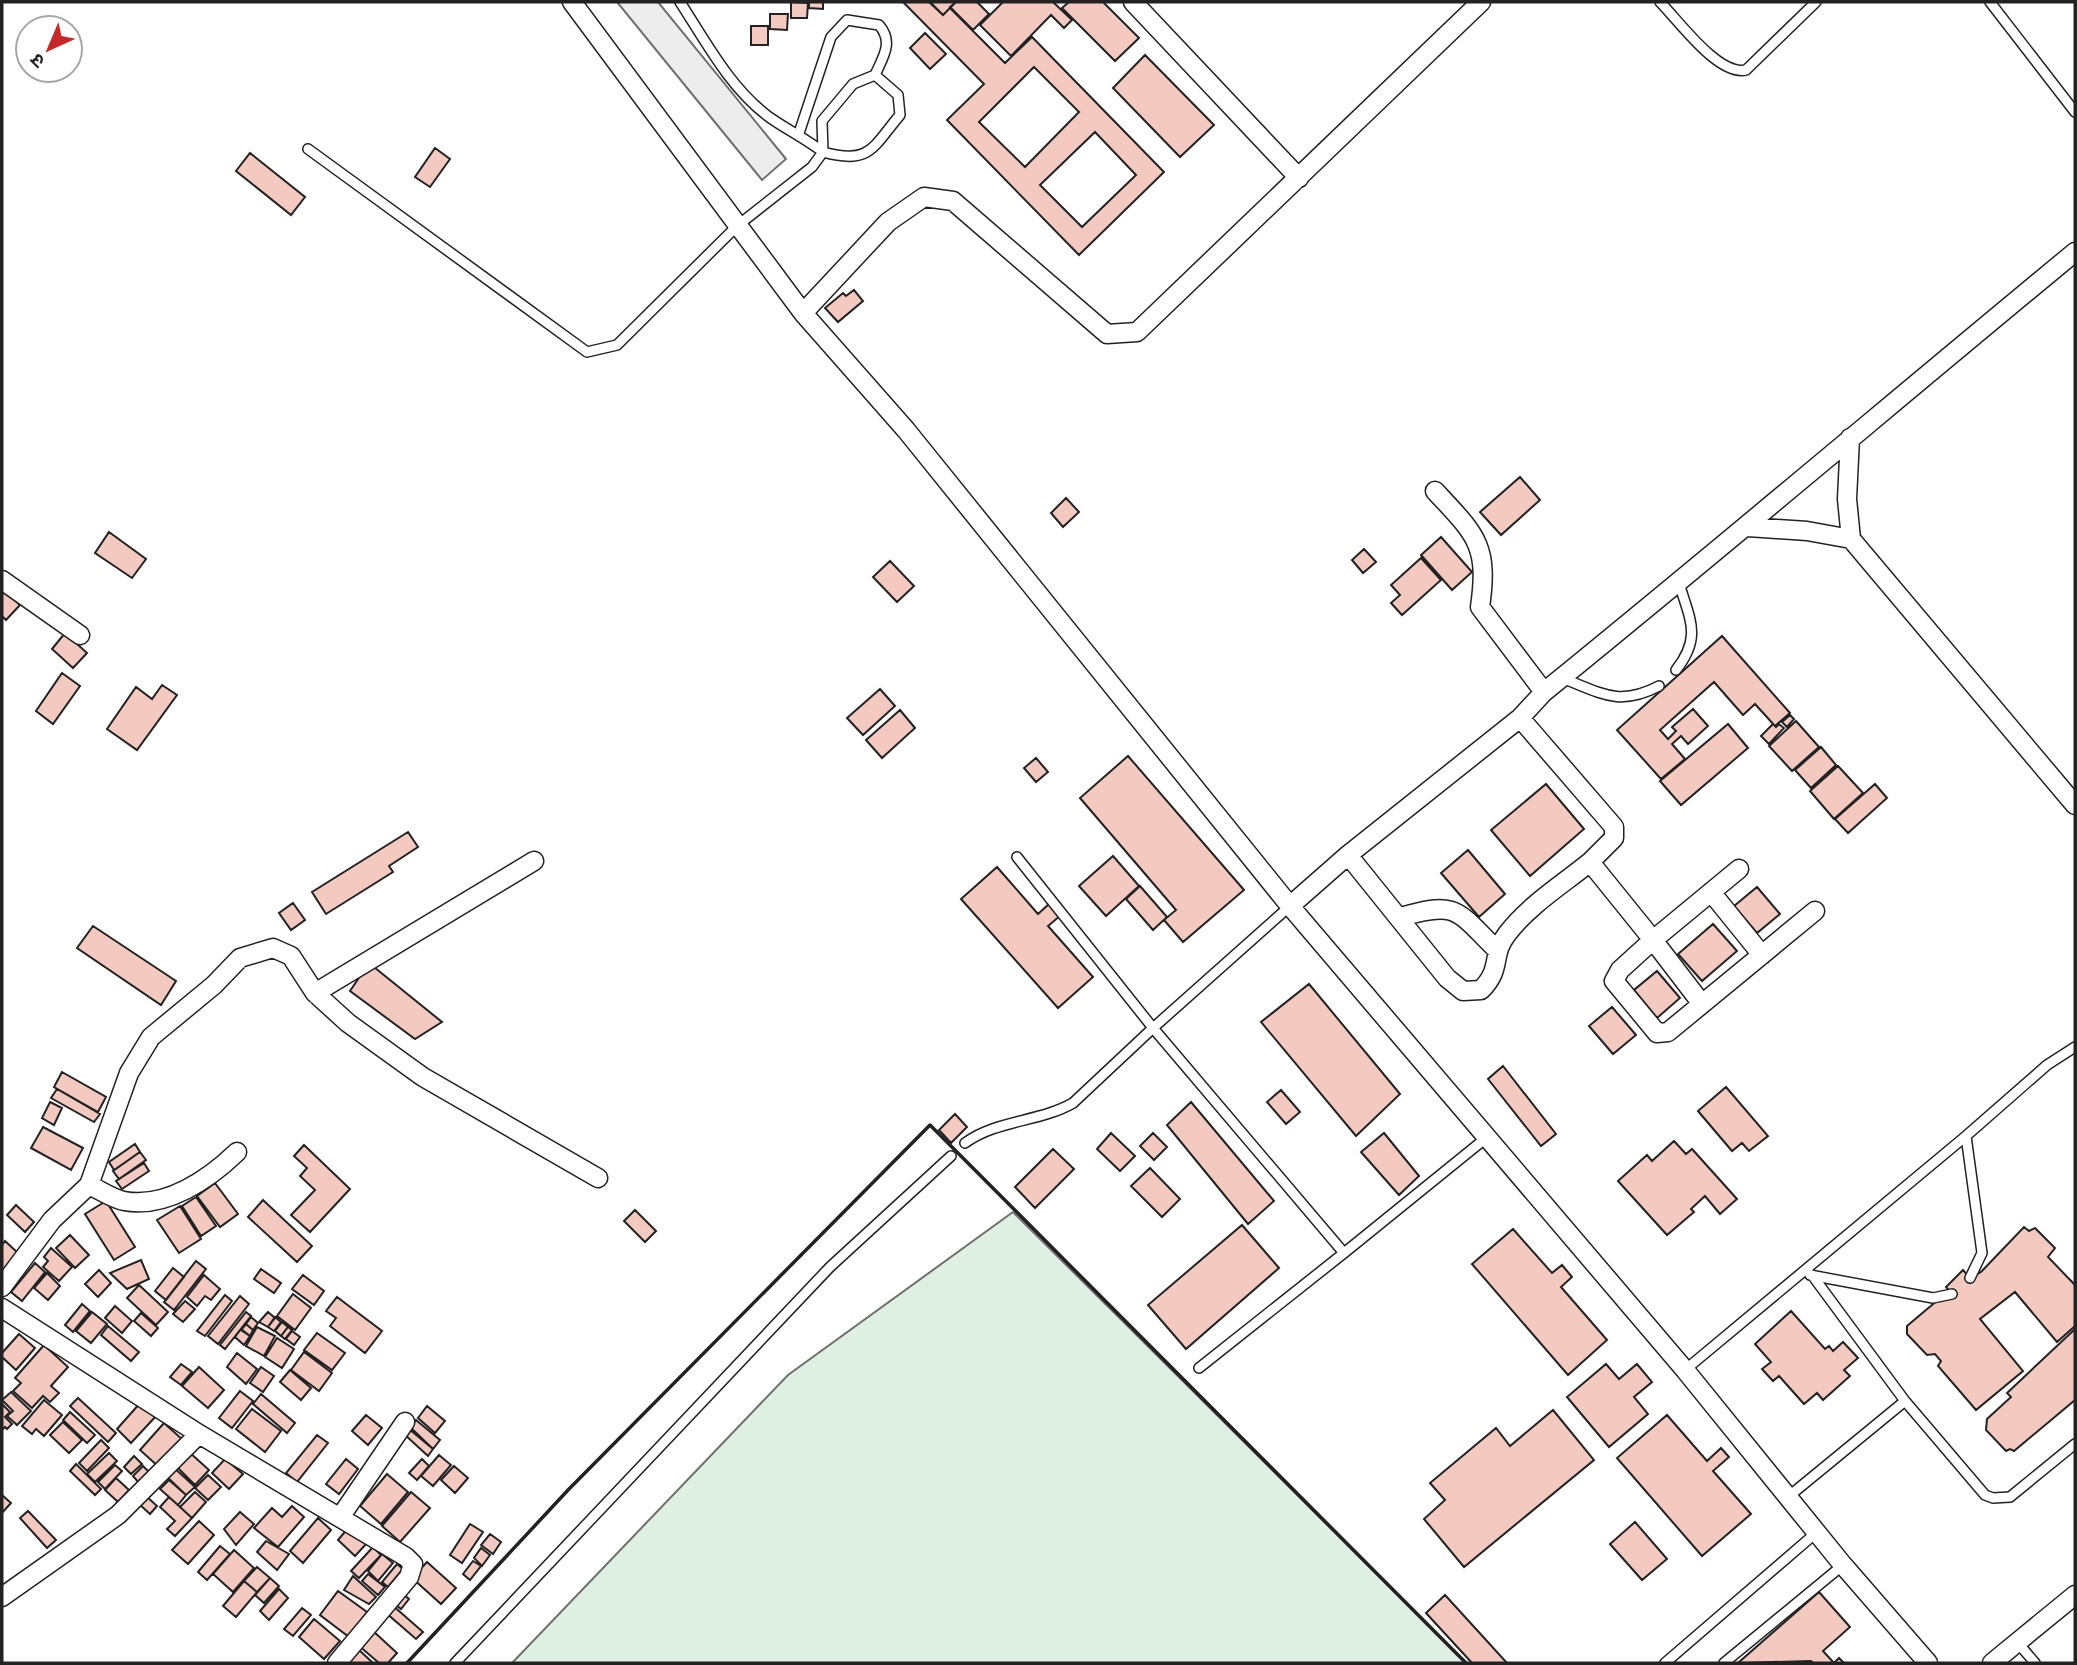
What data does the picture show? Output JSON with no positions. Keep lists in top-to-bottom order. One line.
{"north":"bottom left"}
